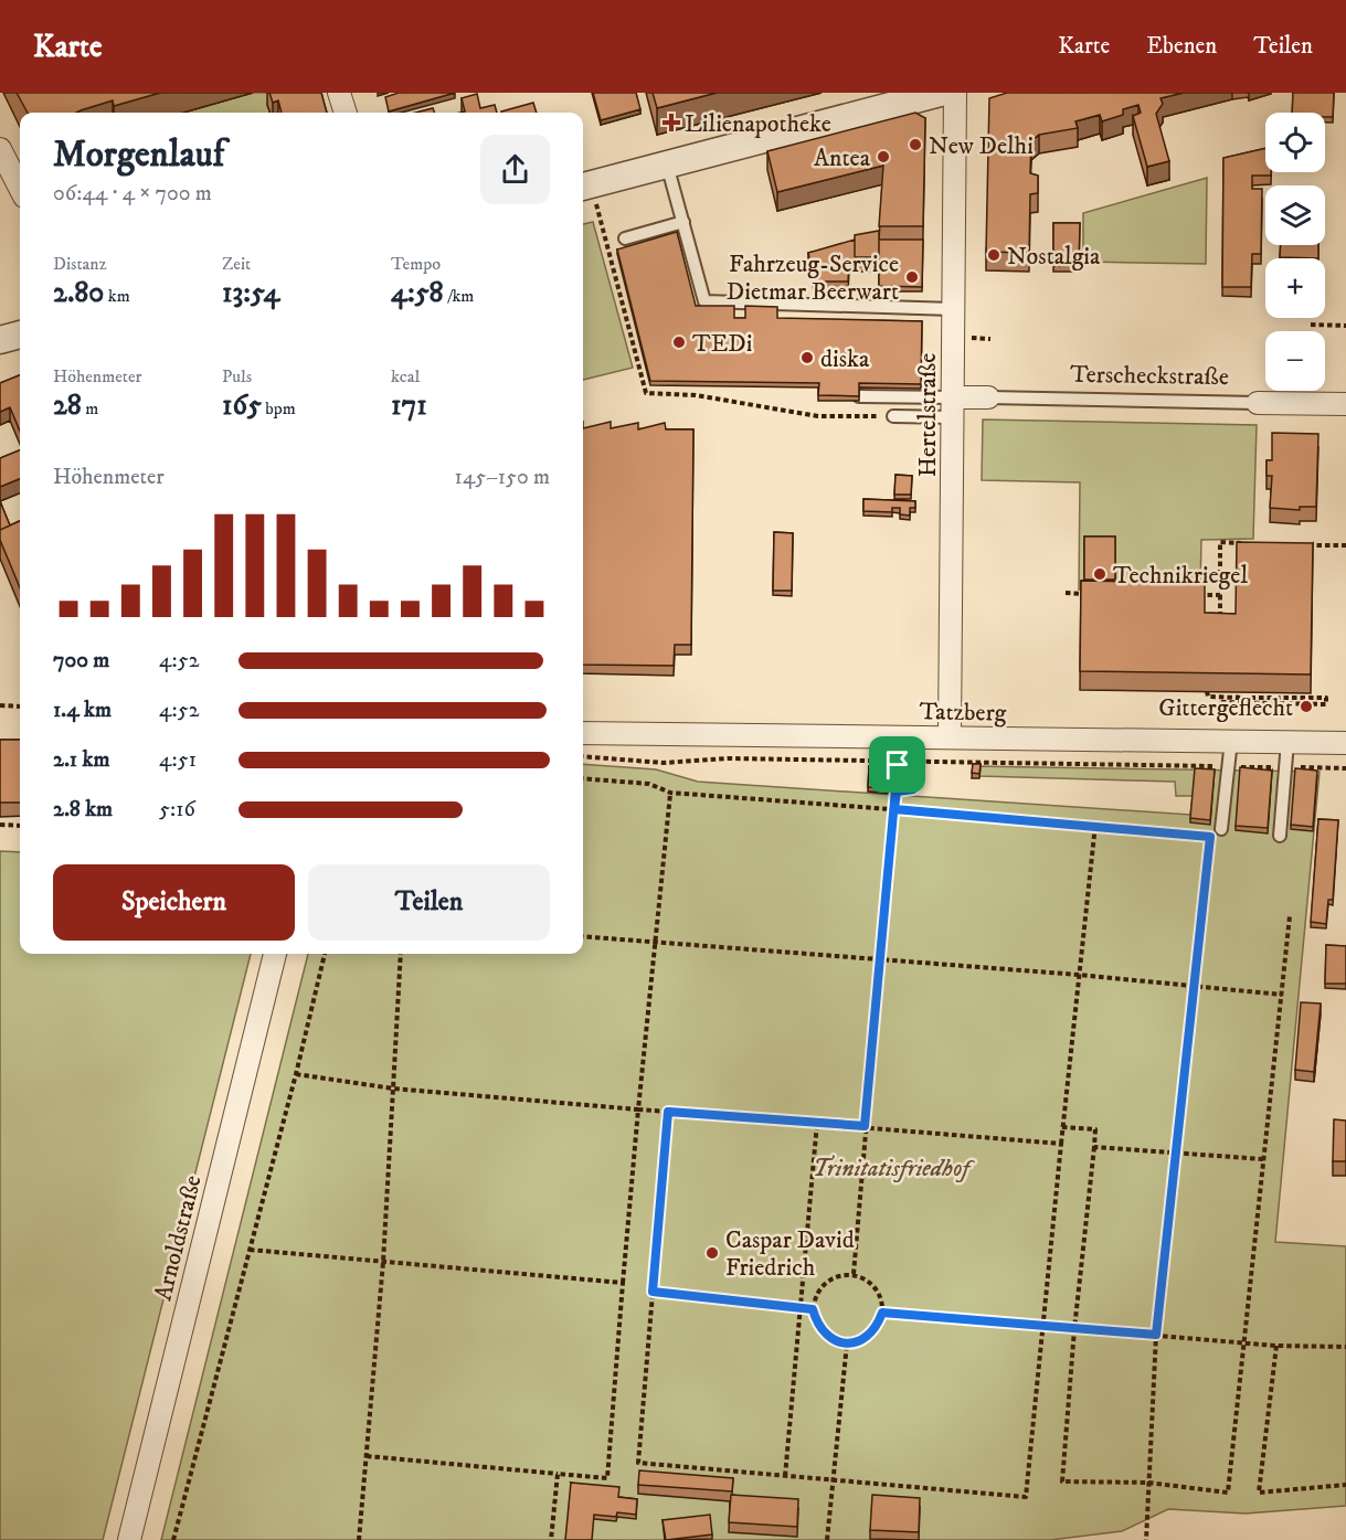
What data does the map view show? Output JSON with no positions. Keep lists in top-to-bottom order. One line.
{"streets":{"street":["Terscheckstraße","Hertelstraße","Tatzberg","Arnoldstraße"]},"crossings":[["Terscheckstraße","Hertelstraße"],["Hertelstraße","Tatzberg"]],"parks":["Trinitatisfriedhof"],"places":{"health":["Lilienapotheke"],"other":["New Delhi","Antea","Nostalgia","Fahrzeug-Service Dietmar Beerwart","TEDi","diska","Technikriegel","Gittergeflecht","Caspar David Friedrich"]},"page":{"header":"Karte","nav":["Karte","Ebenen","Teilen"],"map_buttons":["+","−"],"heading":["Morgenlauf","06:44 · 4 × 700 m"],"stats":[["Distanz","2.80 km"],["Zeit","13:54"],["Tempo","4:58 /km"],["Höhenmeter","28 m"],["Puls","165 bpm"],["kcal","171"]],"chart":["Höhenmeter","145–150 m"],"list":[{"name":"700 m","note":"4:52"},{"name":"1.4 km","note":"4:52"},{"name":"2.1 km","note":"4:51"},{"name":"2.8 km","note":"5:16"}],"buttons":["Speichern","Teilen"]}}
